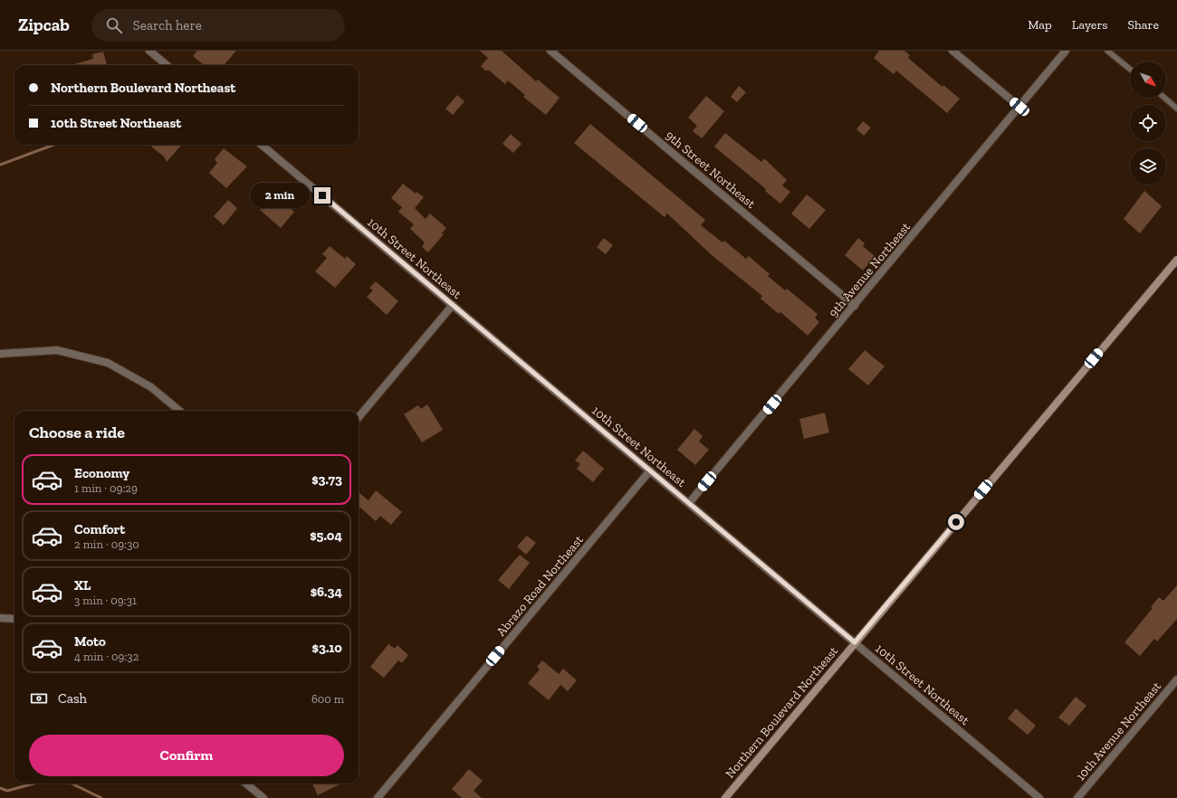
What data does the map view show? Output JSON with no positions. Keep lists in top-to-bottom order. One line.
{"streets":{"main road":["Northern Boulevard Northeast"],"street":["9th Street Northeast","10th Street Northeast","9th Avenue Northeast","Abrazo Road Northeast","10th Avenue Northeast"]},"crossings":[["9th Street Northeast","9th Avenue Northeast"],["10th Street Northeast","9th Avenue Northeast"],["10th Street Northeast","Abrazo Road Northeast"],["10th Street Northeast","Northern Boulevard Northeast"]],"north":"bottom right","page":{"header":"Zipcab","search":"Search here","nav":["Map","Layers","Share"],"banner":["Northern Boulevard Northeast","10th Street Northeast"],"bubble":"2 min","heading":"Choose a ride","list":[{"name":"Economy","note":"1 min · 09:29","value":"$3.73"},{"name":"Comfort","note":"2 min · 09:30","value":"$5.04"},{"name":"XL","note":"3 min · 09:31","value":"$6.34"},{"name":"Moto","note":"4 min · 09:32","value":"$3.10"}],"pay":["Cash","600 m"],"buttons":"Confirm"}}
